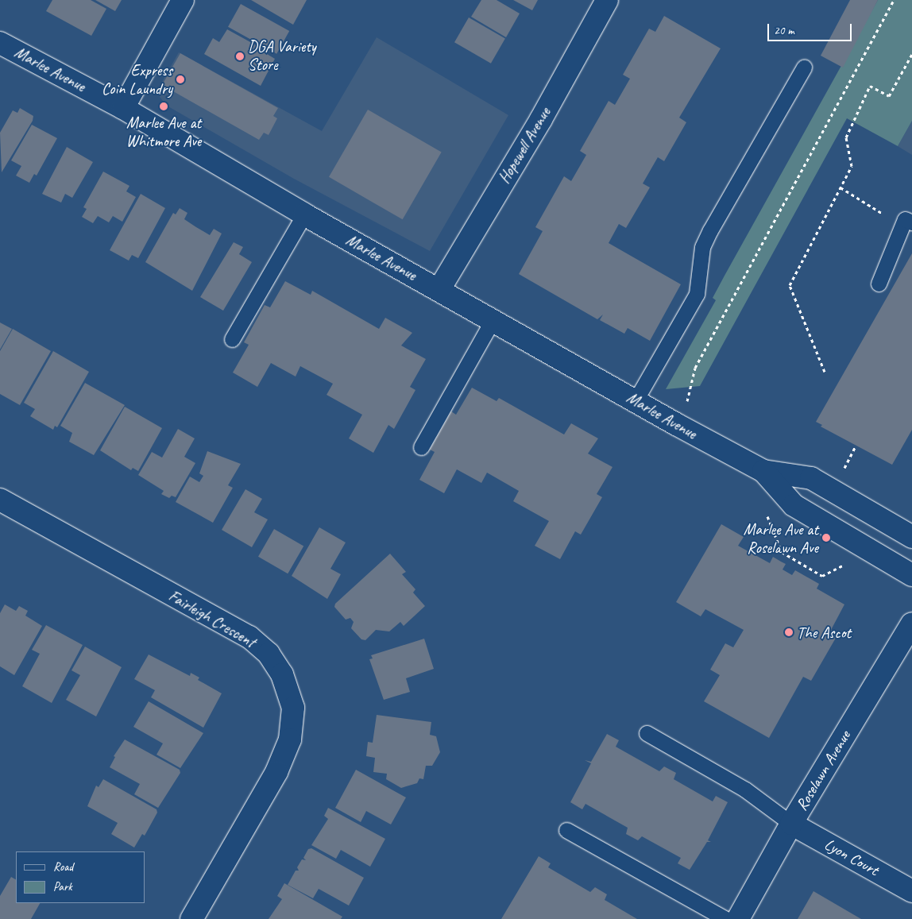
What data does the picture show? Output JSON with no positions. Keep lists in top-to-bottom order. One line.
{"streets":{"street":["Marlee Avenue","Hopewell Avenue","Fairleigh Crescent","Roselawn Avenue","Lyon Court"]},"crossings":[["Marlee Avenue","Hopewell Avenue"],["Roselawn Avenue","Lyon Court"]],"places":["DGA Variety Store","Express Coin Laundry","Marlee Ave at Whitmore Ave","Marlee Ave at Roselawn Ave","The Ascot"],"legend":["Road","Park"],"scale_bar":"20 m"}
